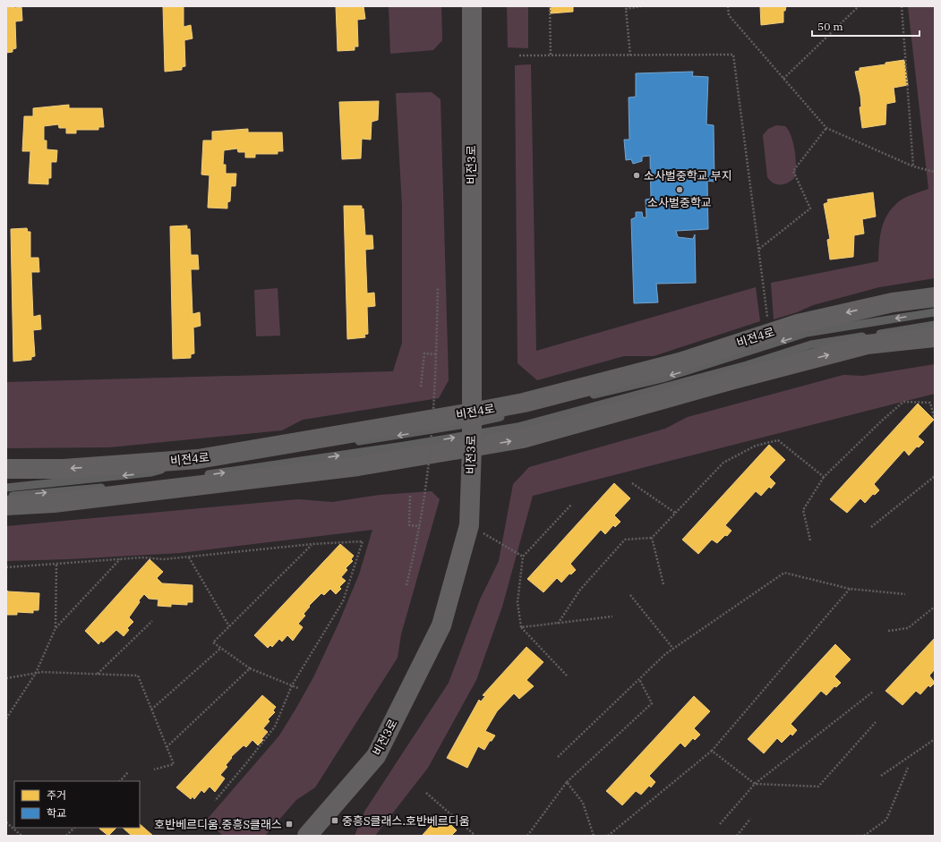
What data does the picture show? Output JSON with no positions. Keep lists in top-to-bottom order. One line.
{"streets":{"main road":["비전3로","비전4로"]},"crossings":[["비전3로","비전4로"]],"places":{"other":["소사벌중학교 부지","소사벌중학교"],"transit":["중흥S클래스.호반베르디움","호반베르디움.중흥S클래스"]},"legend":["주거","학교"],"scale_bar":"50 m"}
